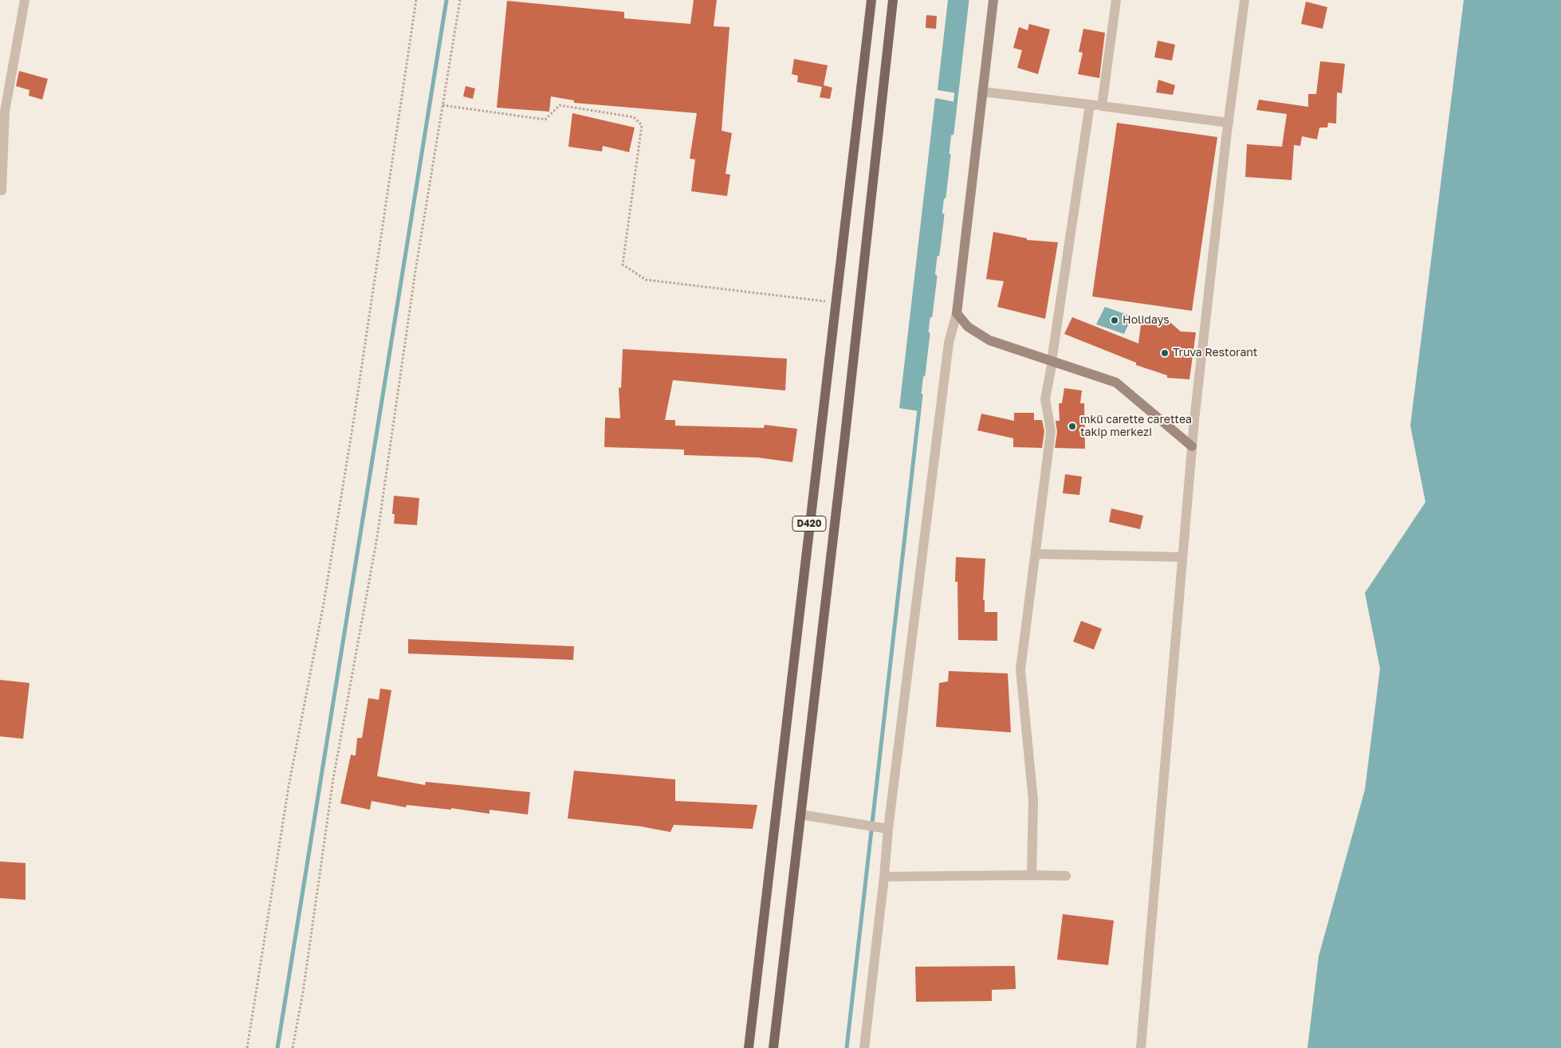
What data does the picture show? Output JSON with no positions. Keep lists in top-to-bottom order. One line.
{"streets":{"main road":["D420"]},"places":["Holidays","Truva Restorant","mkü carette carettea takip merkezi"]}
